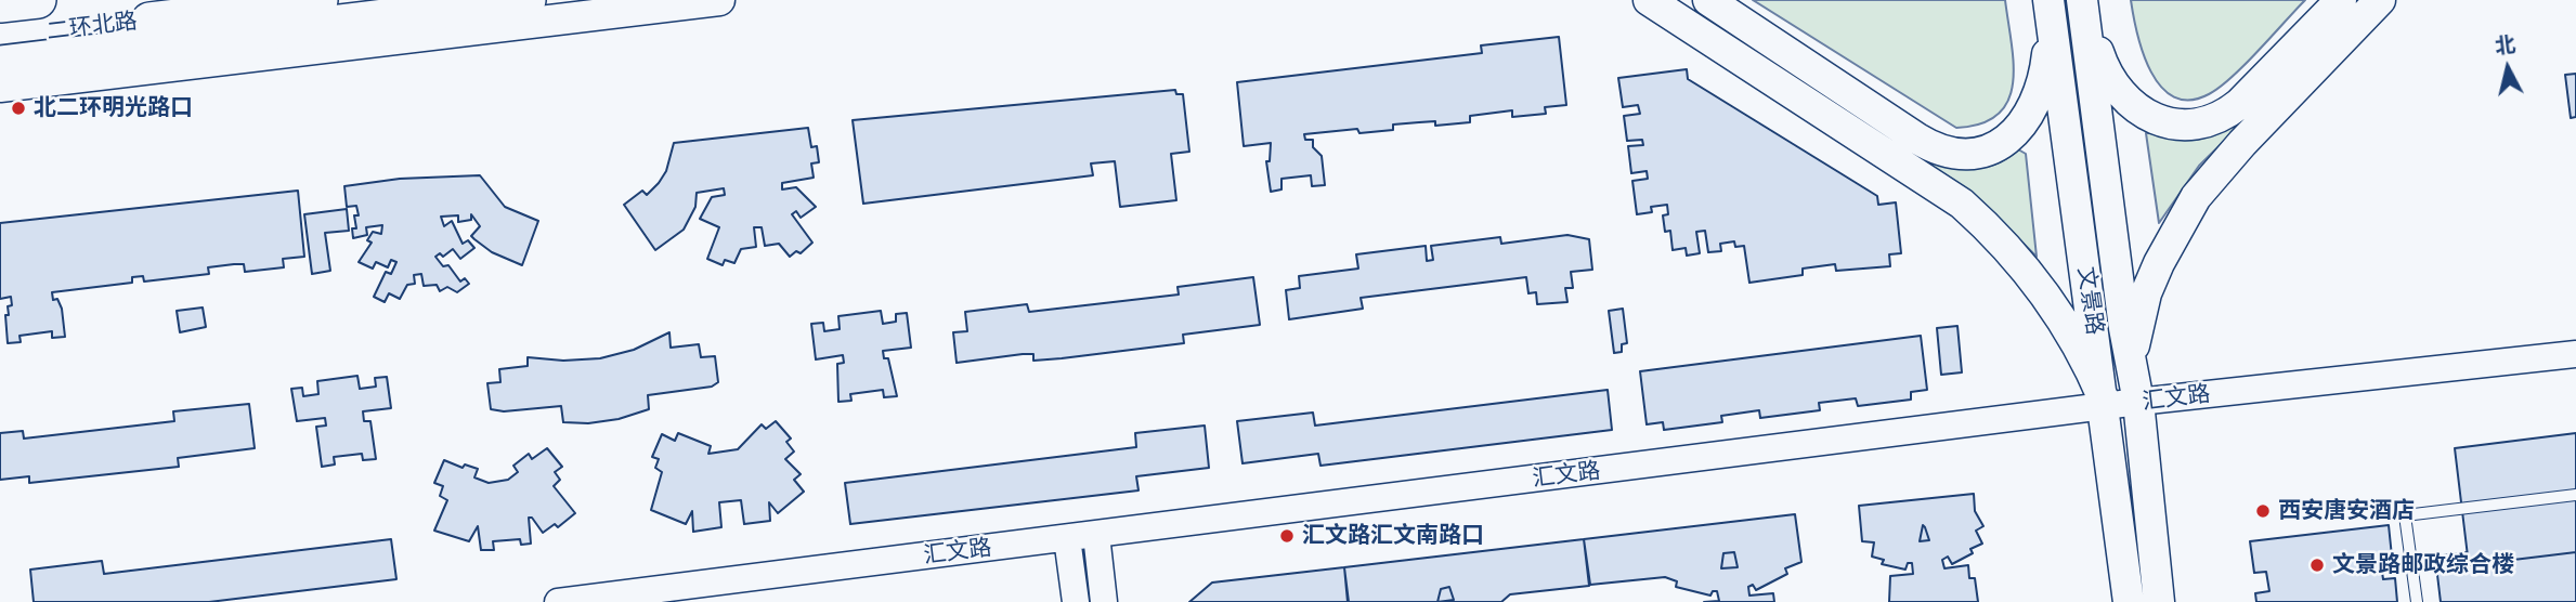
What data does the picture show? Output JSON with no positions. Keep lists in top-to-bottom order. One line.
{"streets":{"highway":["二环北路"],"main road":["文景路"],"street":["汇文路"]},"crossings":[["文景路","汇文路"]],"places":["北二环明光路口","西安唐安酒店","汇文路汇文南路口","文景路邮政综合楼"],"north":"top"}
